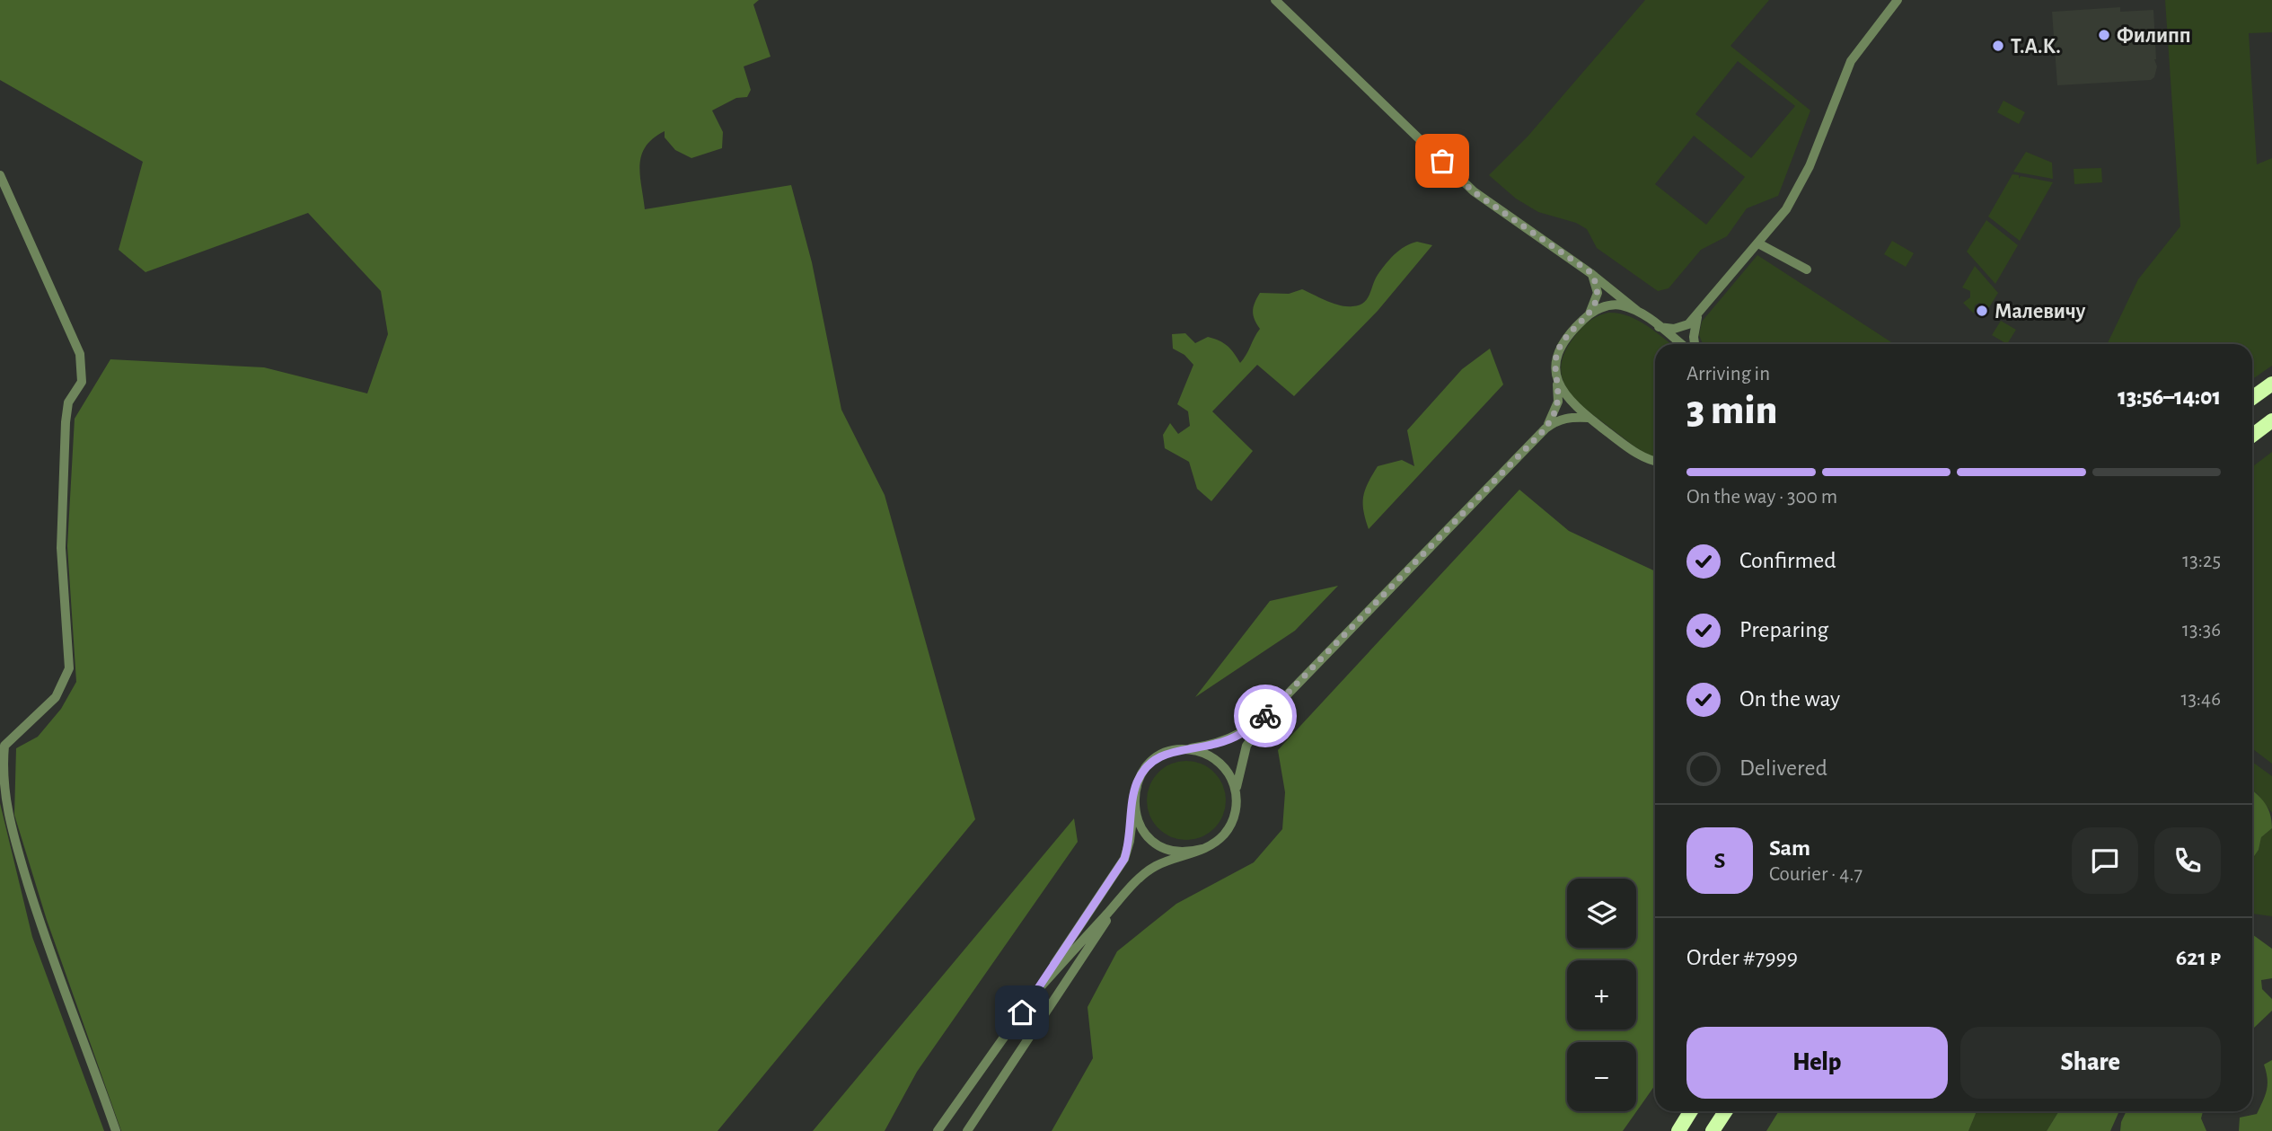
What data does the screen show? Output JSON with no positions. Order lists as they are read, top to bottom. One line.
{"places":["Филипп","Т.А.К.","Малевичу"],"page":{"heading":["3 min","Arriving in","13:56–14:01"],"panel":["Sam","Courier · 4.7","Order #7999","621 ₽"],"bar":"On the way · 300 m","list":[["Confirmed","13:25"],["Preparing","13:36"],["On the way","13:46"],"Delivered"],"round":"S","map_buttons":["+","−"],"buttons":["Help","Share"]}}
